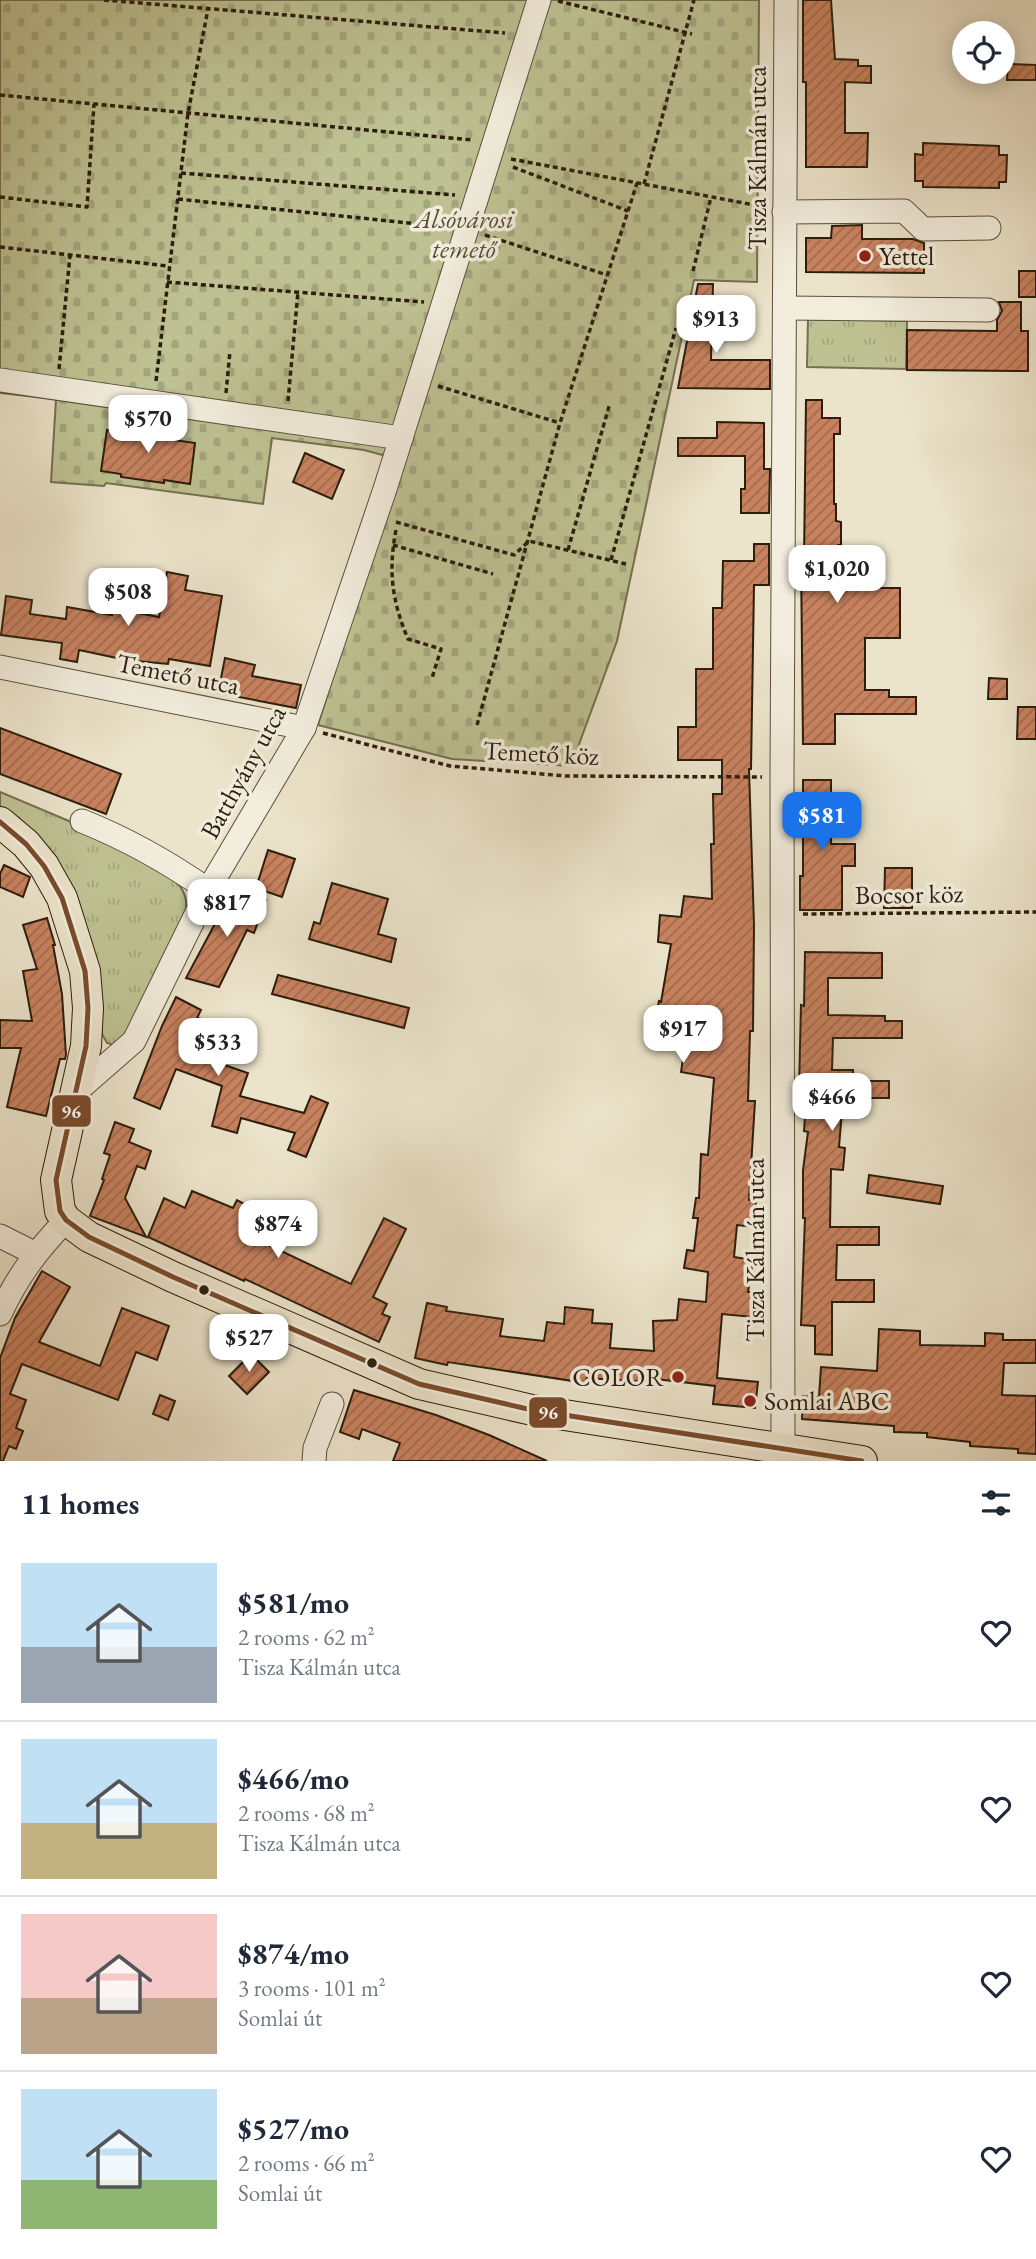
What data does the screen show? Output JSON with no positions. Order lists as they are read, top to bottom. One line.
{"streets":{"street":["Tisza Kálmán utca","Temető utca","Batthyány utca"],"path":["Temető köz","Bocsor köz"]},"crossings":[["Tisza Kálmán utca","Temető köz"],["Tisza Kálmán utca","Bocsor köz"],["Temető utca","Temető köz"],["Temető utca","Batthyány utca"],["Temető köz","Batthyány utca"]],"parks":["Alsóvárosi temető"],"places":["Yettel","COLOR","Somlai ABC"],"lines":["transit line 96"],"page":{"price":["$913","$570","$1,020","$508","$581","$817","$917","$533","$466","$874","$527"],"heading":"11 homes","list":[{"name":"$581/mo","note":"2 rooms · 62 m² · Tisza Kálmán utca"},{"name":"$466/mo","note":"2 rooms · 68 m² · Tisza Kálmán utca"},{"name":"$874/mo","note":"3 rooms · 101 m² · Somlai út"},{"name":"$527/mo","note":"2 rooms · 66 m² · Somlai út"}]}}
